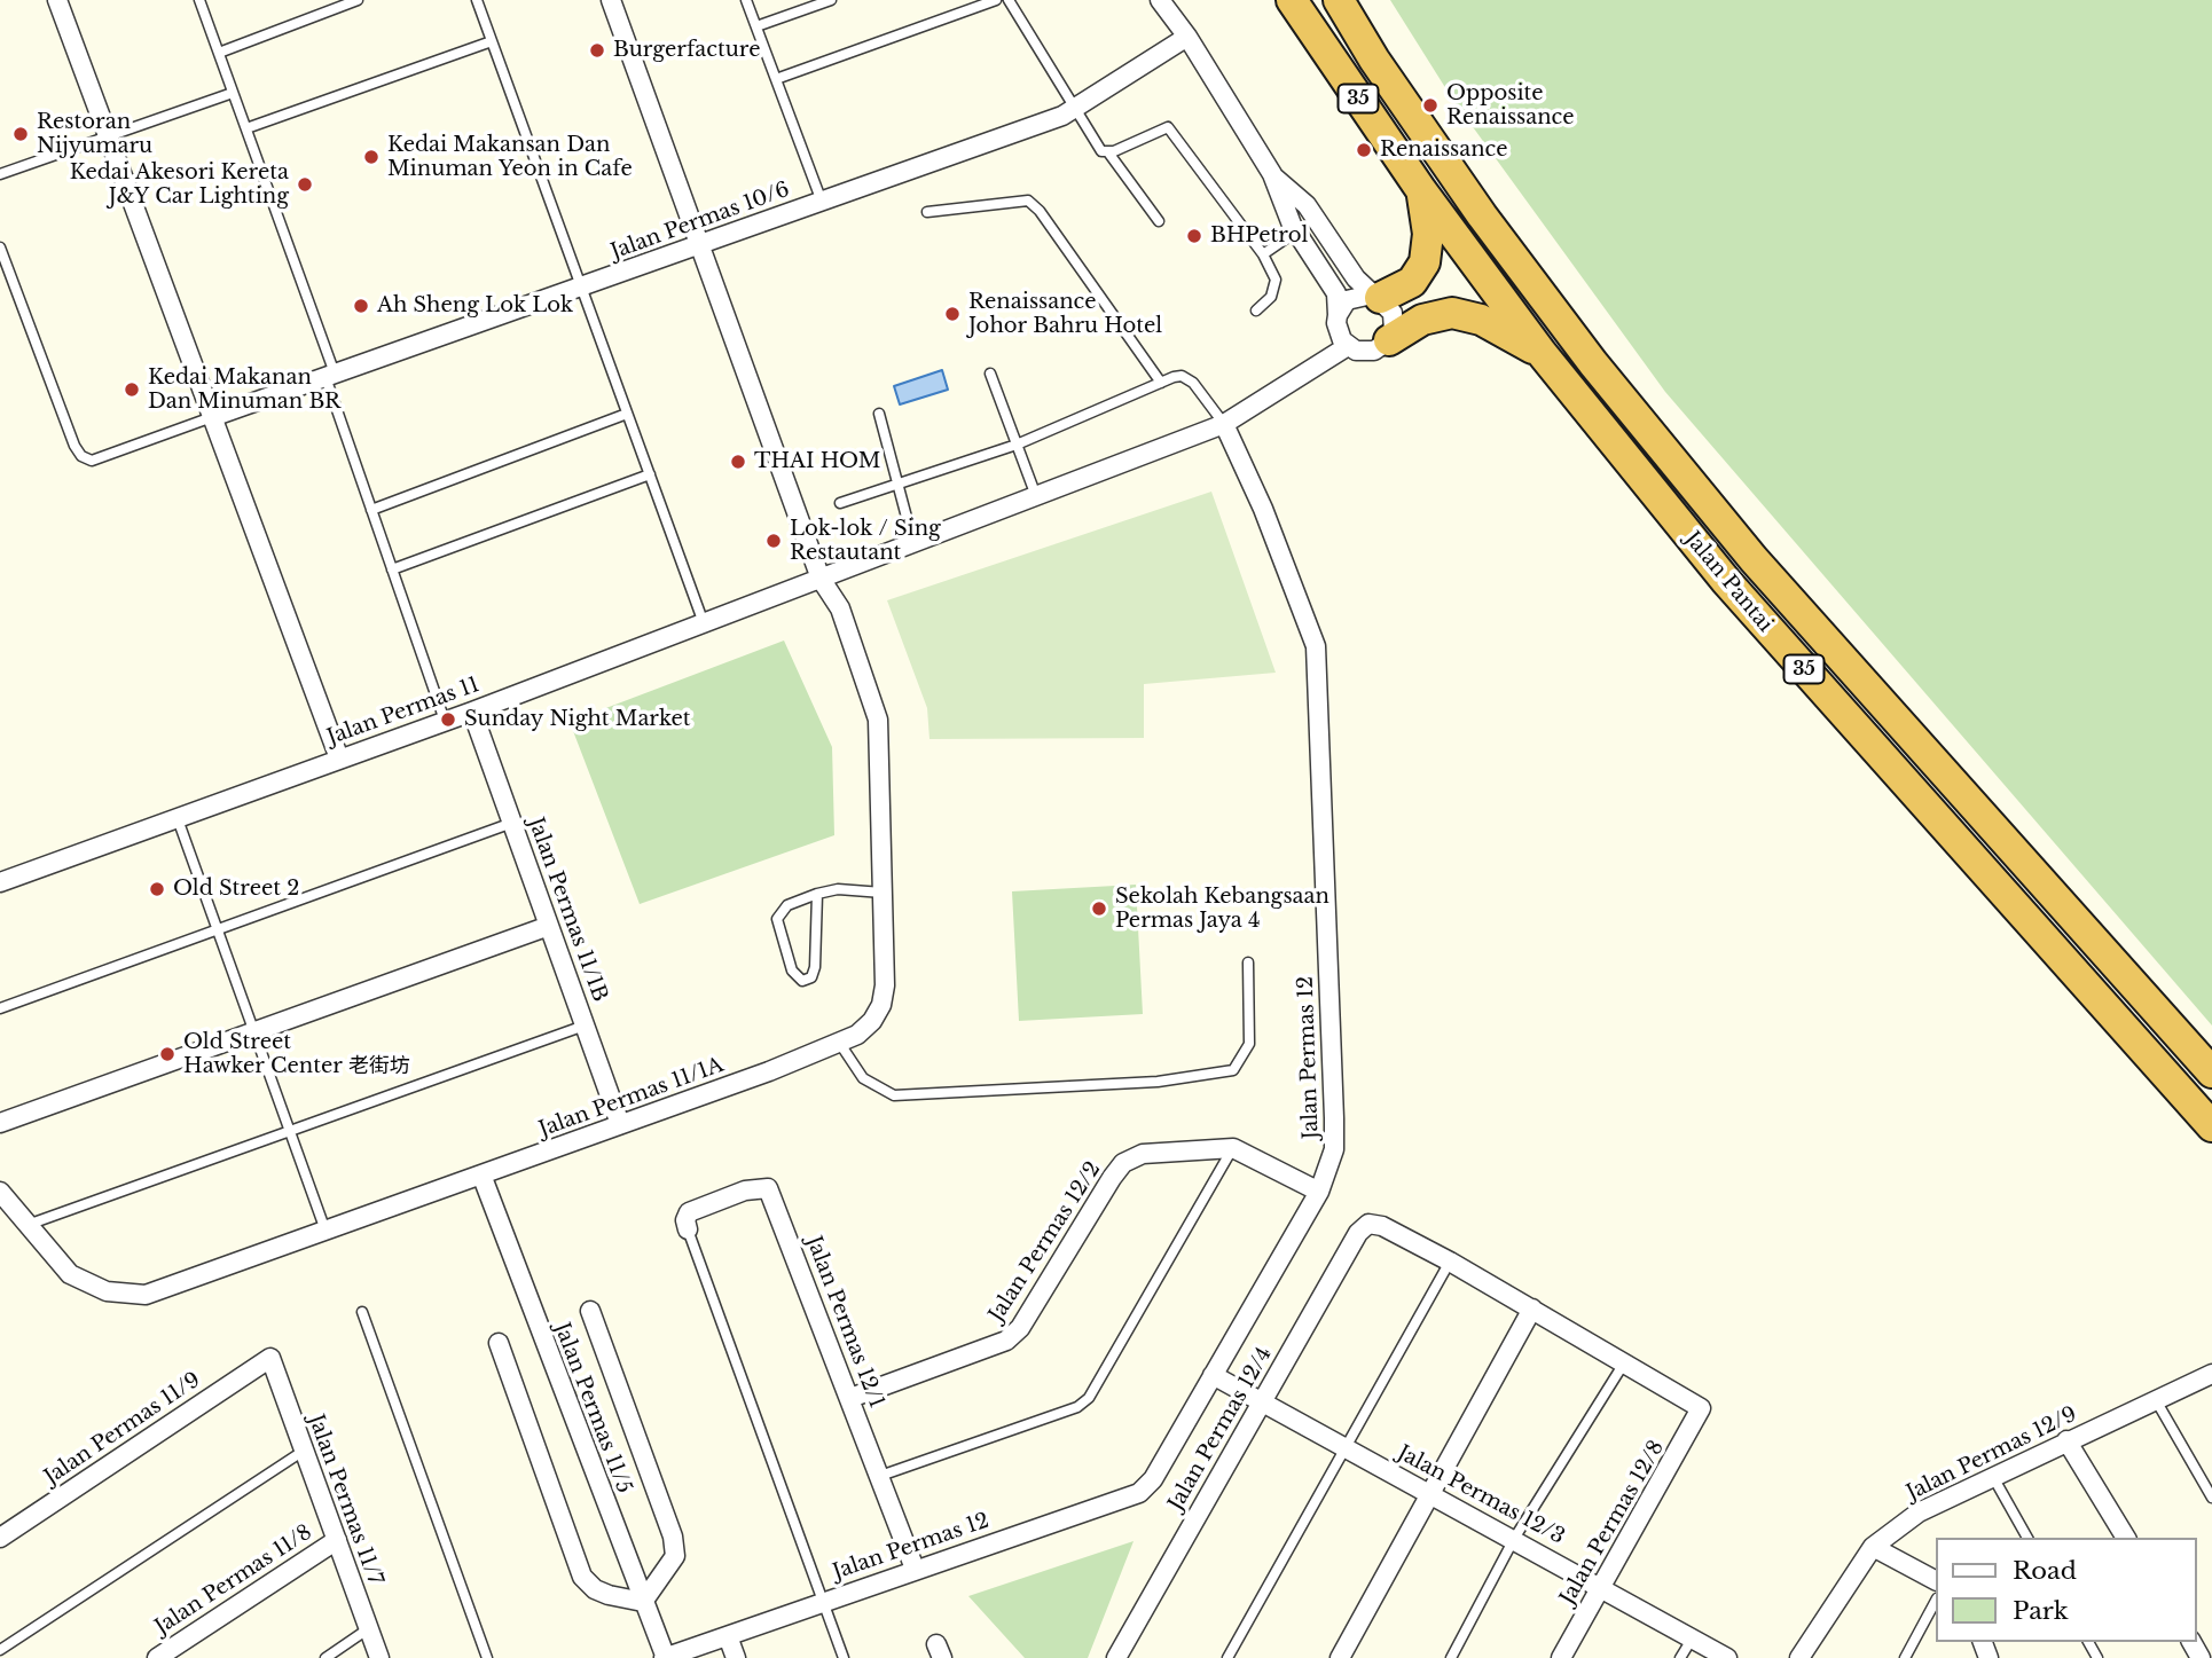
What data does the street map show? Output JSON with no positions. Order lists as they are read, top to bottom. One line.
{"streets":{"highway":["35","Jalan Pantai"],"street":["Jalan Permas 10/6","Jalan Permas 11","Jalan Permas 11/1B","Jalan Permas 12","Jalan Permas 11/1A","Jalan Permas 12/2","Jalan Permas 12/1","Jalan Permas 11/5","Jalan Permas 11/9","Jalan Permas 12/4","Jalan Permas 12/9","Jalan Permas 12/3","Jalan Permas 11/7","Jalan Permas 12/8","Jalan Permas 11/8"]},"crossings":[["Jalan Permas 10/6","Jalan Permas 11/1A"],["Jalan Permas 11","Jalan Permas 11/1B"],["Jalan Permas 11","Jalan Permas 12"],["Jalan Permas 11","Jalan Permas 11/1A"],["Jalan Permas 11/1B","Jalan Permas 11/1A"],["Jalan Permas 12","Jalan Permas 12/1"],["Jalan Permas 12","Jalan Permas 11/5"],["Jalan Permas 12","Jalan Permas 12/3"],["Jalan Permas 11/1A","Jalan Permas 11/5"],["Jalan Permas 12/2","Jalan Permas 12/1"],["Jalan Permas 11/9","Jalan Permas 11/7"],["Jalan Permas 12/4","Jalan Permas 12/3"],["Jalan Permas 12/3","Jalan Permas 12/8"],["Jalan Permas 11/7","Jalan Permas 11/8"]],"places":["Burgerfacture","Opposite Renaissance","Restoran Nijyumaru","Renaissance","Kedai Makansan Dan Minuman Yeon in Cafe","Kedai Akesori Kereta J&Y Car Lighting","BHPetrol","Ah Sheng Lok Lok","Renaissance Johor Bahru Hotel","Kedai Makanan Dan Minuman BR","THAI HOM","Lok-lok / Sing Restautant","Sunday Night Market","Old Street 2","Sekolah Kebangsaan Permas Jaya 4","Old Street Hawker Center 老街坊"],"legend":["Road","Park"]}
